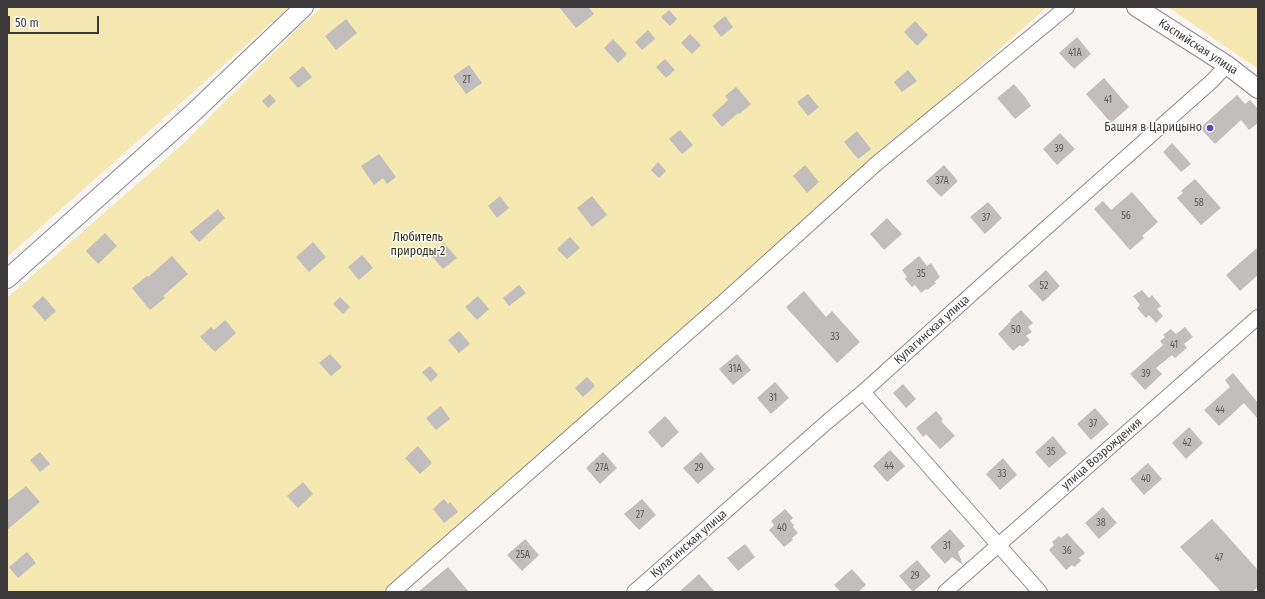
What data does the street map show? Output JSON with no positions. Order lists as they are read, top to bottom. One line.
{"streets":{"street":["Каспийская улица","Кулагинская улица","улица Возрождения"]},"crossings":[["Каспийская улица","Кулагинская улица"]],"parks":["Любитель природы-2"],"places":["Башня в Царицыно"],"house_numbers":["41А","2Т","41","39","37А","58","56","37","35","52","50","33","41","31А","39","31","44","37","42","35","44","27А","29","33","40","27","38","40","31","36","25А","47","29"],"scale_bar":"50 m"}
